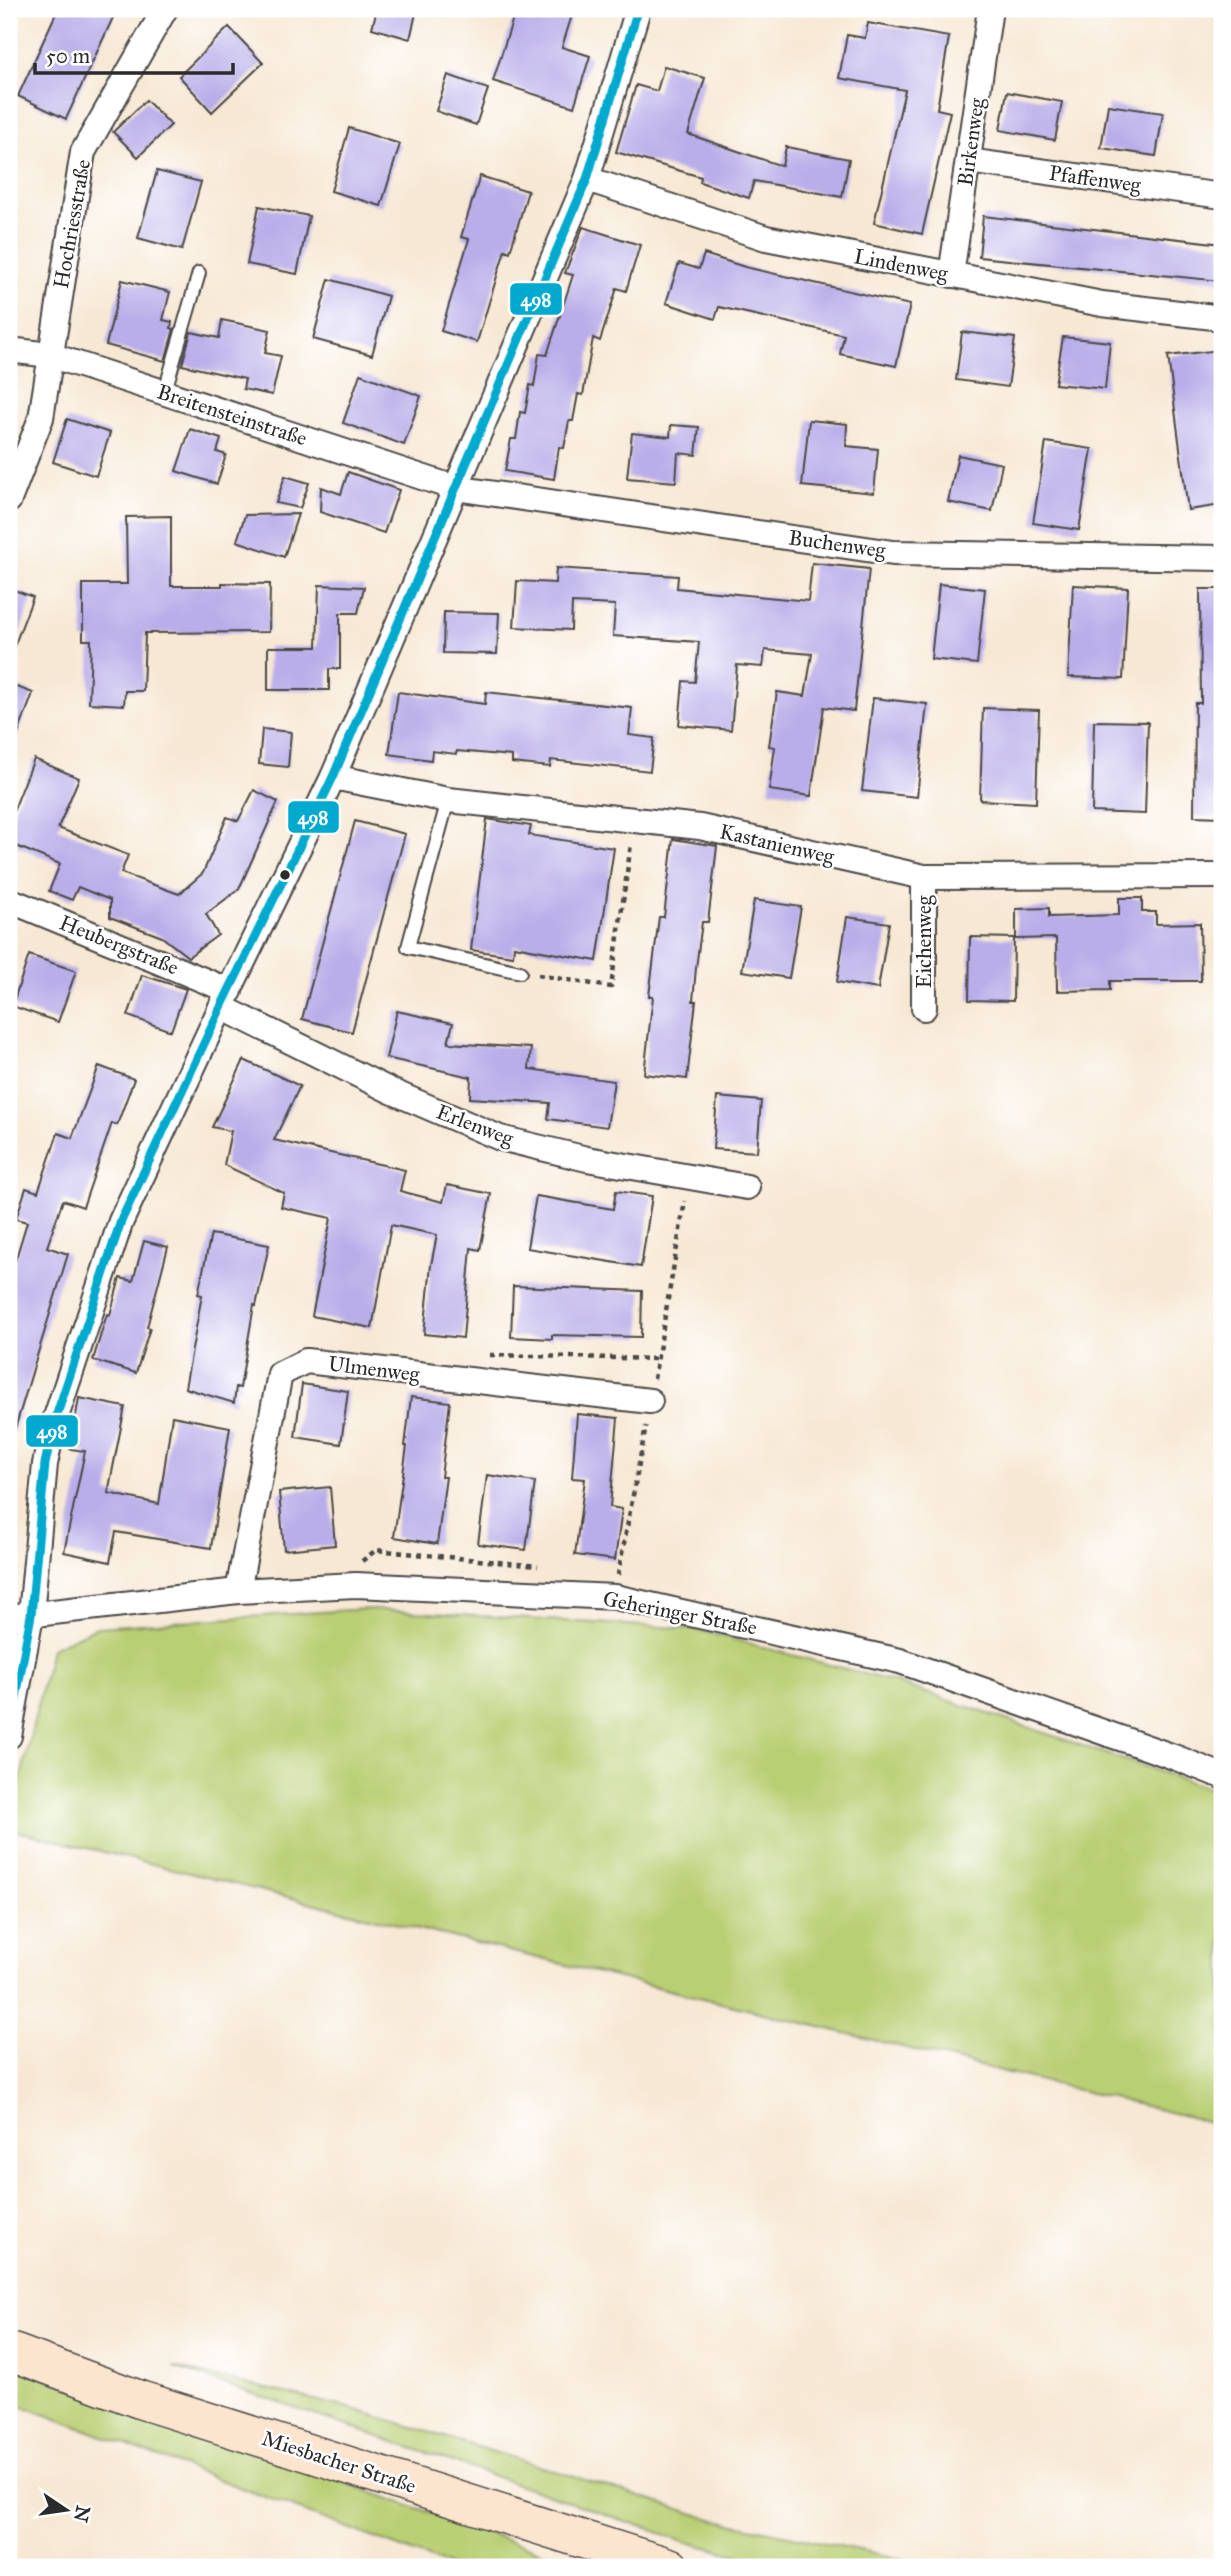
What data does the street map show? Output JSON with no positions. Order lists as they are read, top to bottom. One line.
{"streets":{"main road":["Miesbacher Straße"],"street":["Birkenweg","Pfaffenweg","Hochriesstraße","Lindenweg","Breitensteinstraße","Buchenweg","Kastanienweg","Eichenweg","Heubergstraße","Erlenweg","Ulmenweg","Geheringer Straße"]},"crossings":[["Birkenweg","Pfaffenweg"],["Birkenweg","Lindenweg"],["Hochriesstraße","Breitensteinstraße"],["Breitensteinstraße","Buchenweg"],["Kastanienweg","Eichenweg"],["Heubergstraße","Erlenweg"],["Ulmenweg","Geheringer Straße"]],"lines":["transit line 498"],"scale_bar":"50 m","north":"right"}
